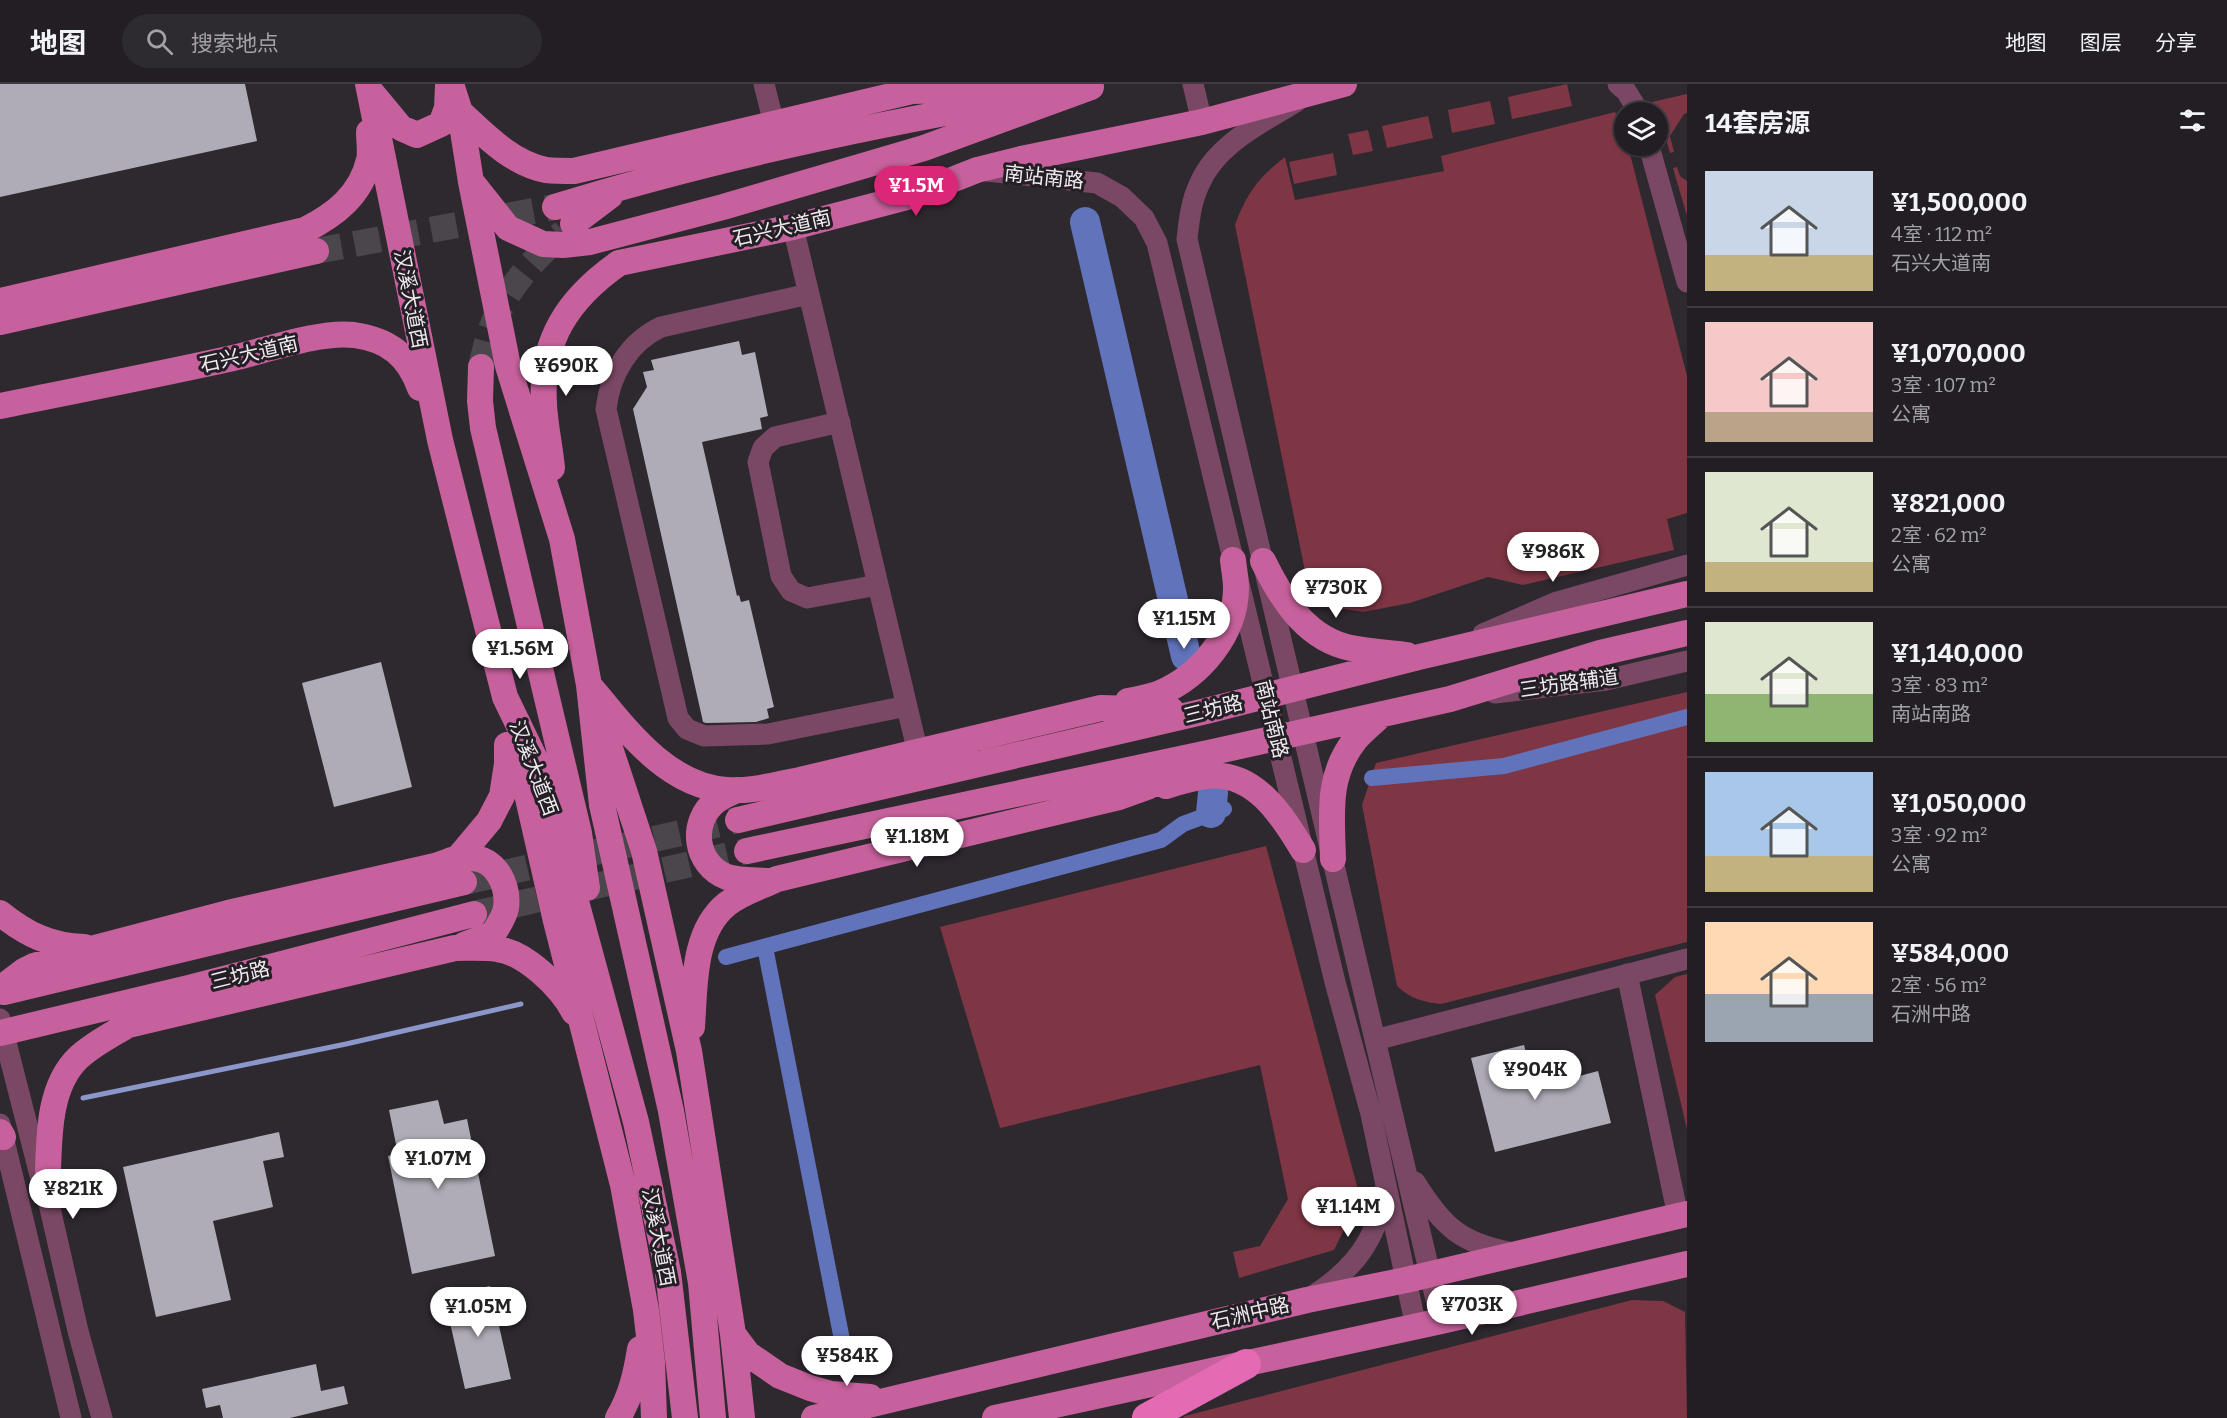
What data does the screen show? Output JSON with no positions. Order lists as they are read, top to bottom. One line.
{"streets":{"main road":["石兴大道南","汉溪大道西","三坊路","石洲中路"],"street":["南站南路","三坊路辅道"]},"crossings":[["南站南路","石兴大道南"],["南站南路","三坊路"],["南站南路","石洲中路"],["石兴大道南","汉溪大道西"],["三坊路辅道","三坊路"]],"page":{"header":"地图","search":"搜索地点","nav":["地图","图层","分享"],"heading":"14套房源","list":[{"name":"¥1,500,000","note":"4室 · 112 m² · 石兴大道南"},{"name":"¥1,070,000","note":"3室 · 107 m² · 公寓"},{"name":"¥821,000","note":"2室 · 62 m² · 公寓"},{"name":"¥1,140,000","note":"3室 · 83 m² · 南站南路"},{"name":"¥1,050,000","note":"3室 · 92 m² · 公寓"},{"name":"¥584,000","note":"2室 · 56 m² · 石洲中路"}],"price":["¥1.5M","¥690K","¥986K","¥730K","¥1.15M","¥1.56M","¥1.18M","¥904K","¥1.07M","¥821K","¥1.14M","¥703K","¥1.05M","¥584K"]}}
